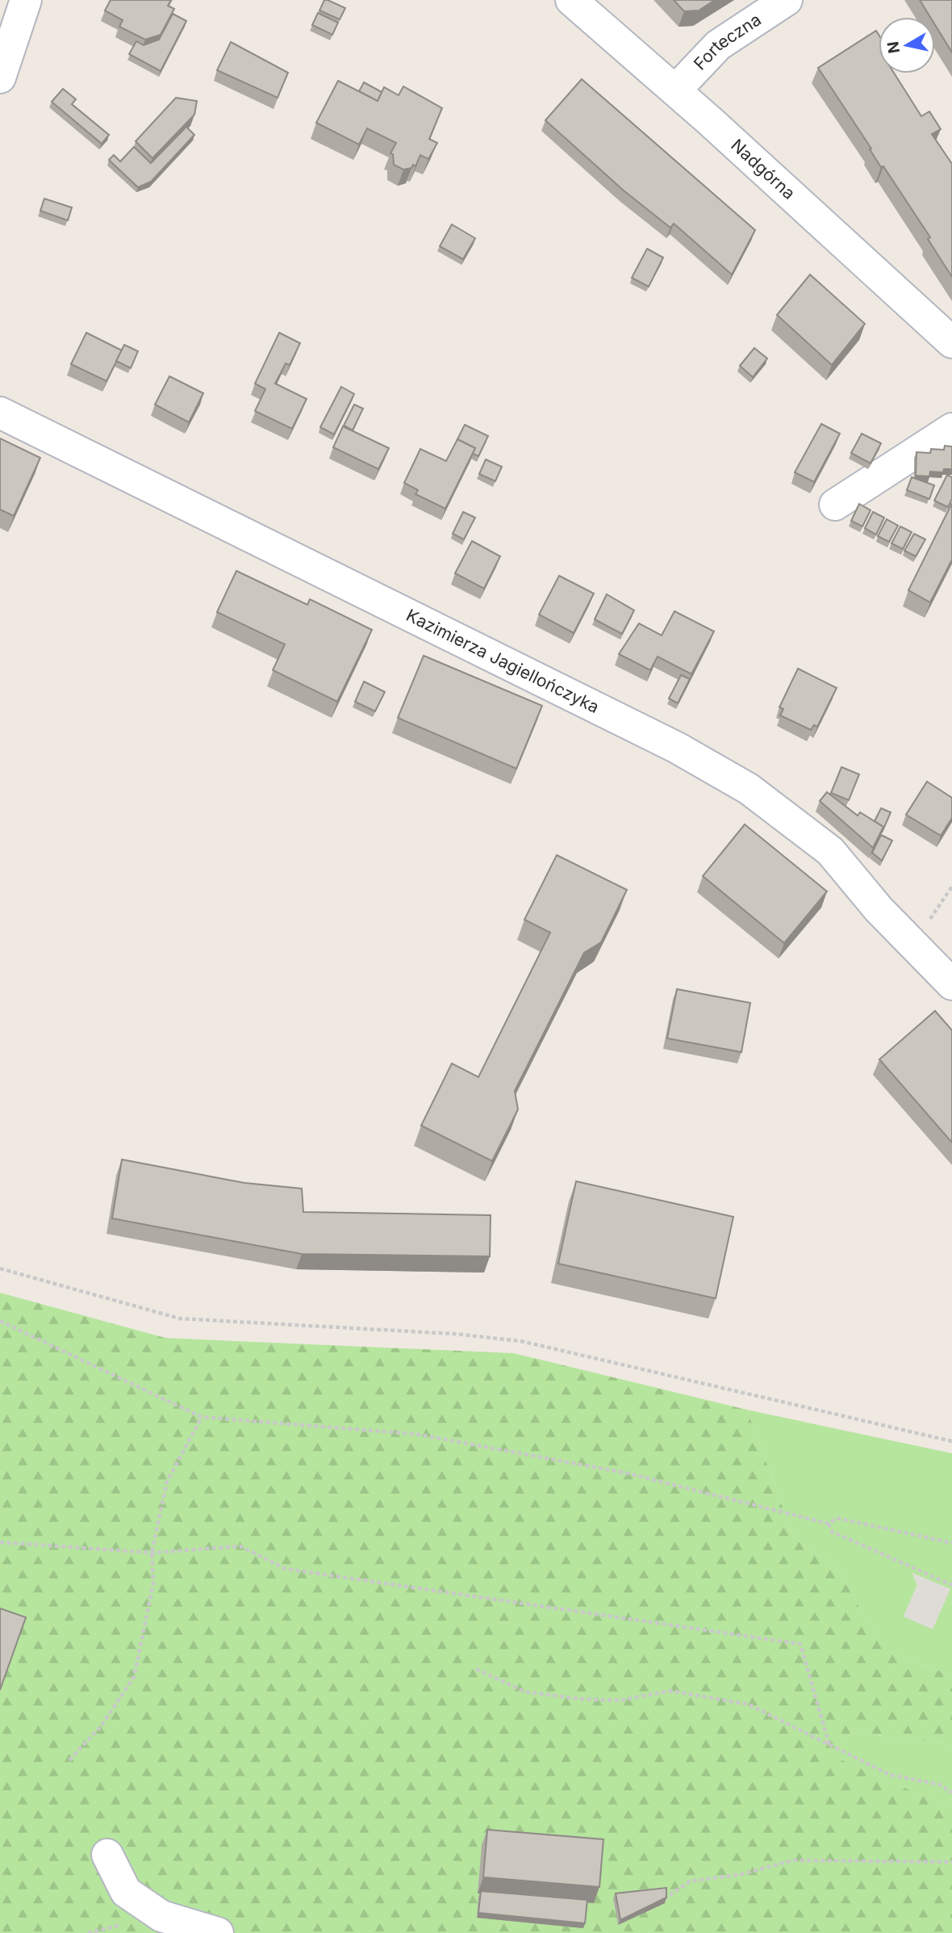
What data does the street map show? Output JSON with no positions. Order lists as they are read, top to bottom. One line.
{"streets":{"street":["Forteczna","Nadgórna","Kazimierza Jagiellończyka"]},"crossings":[["Forteczna","Nadgórna"]],"north":"left"}
